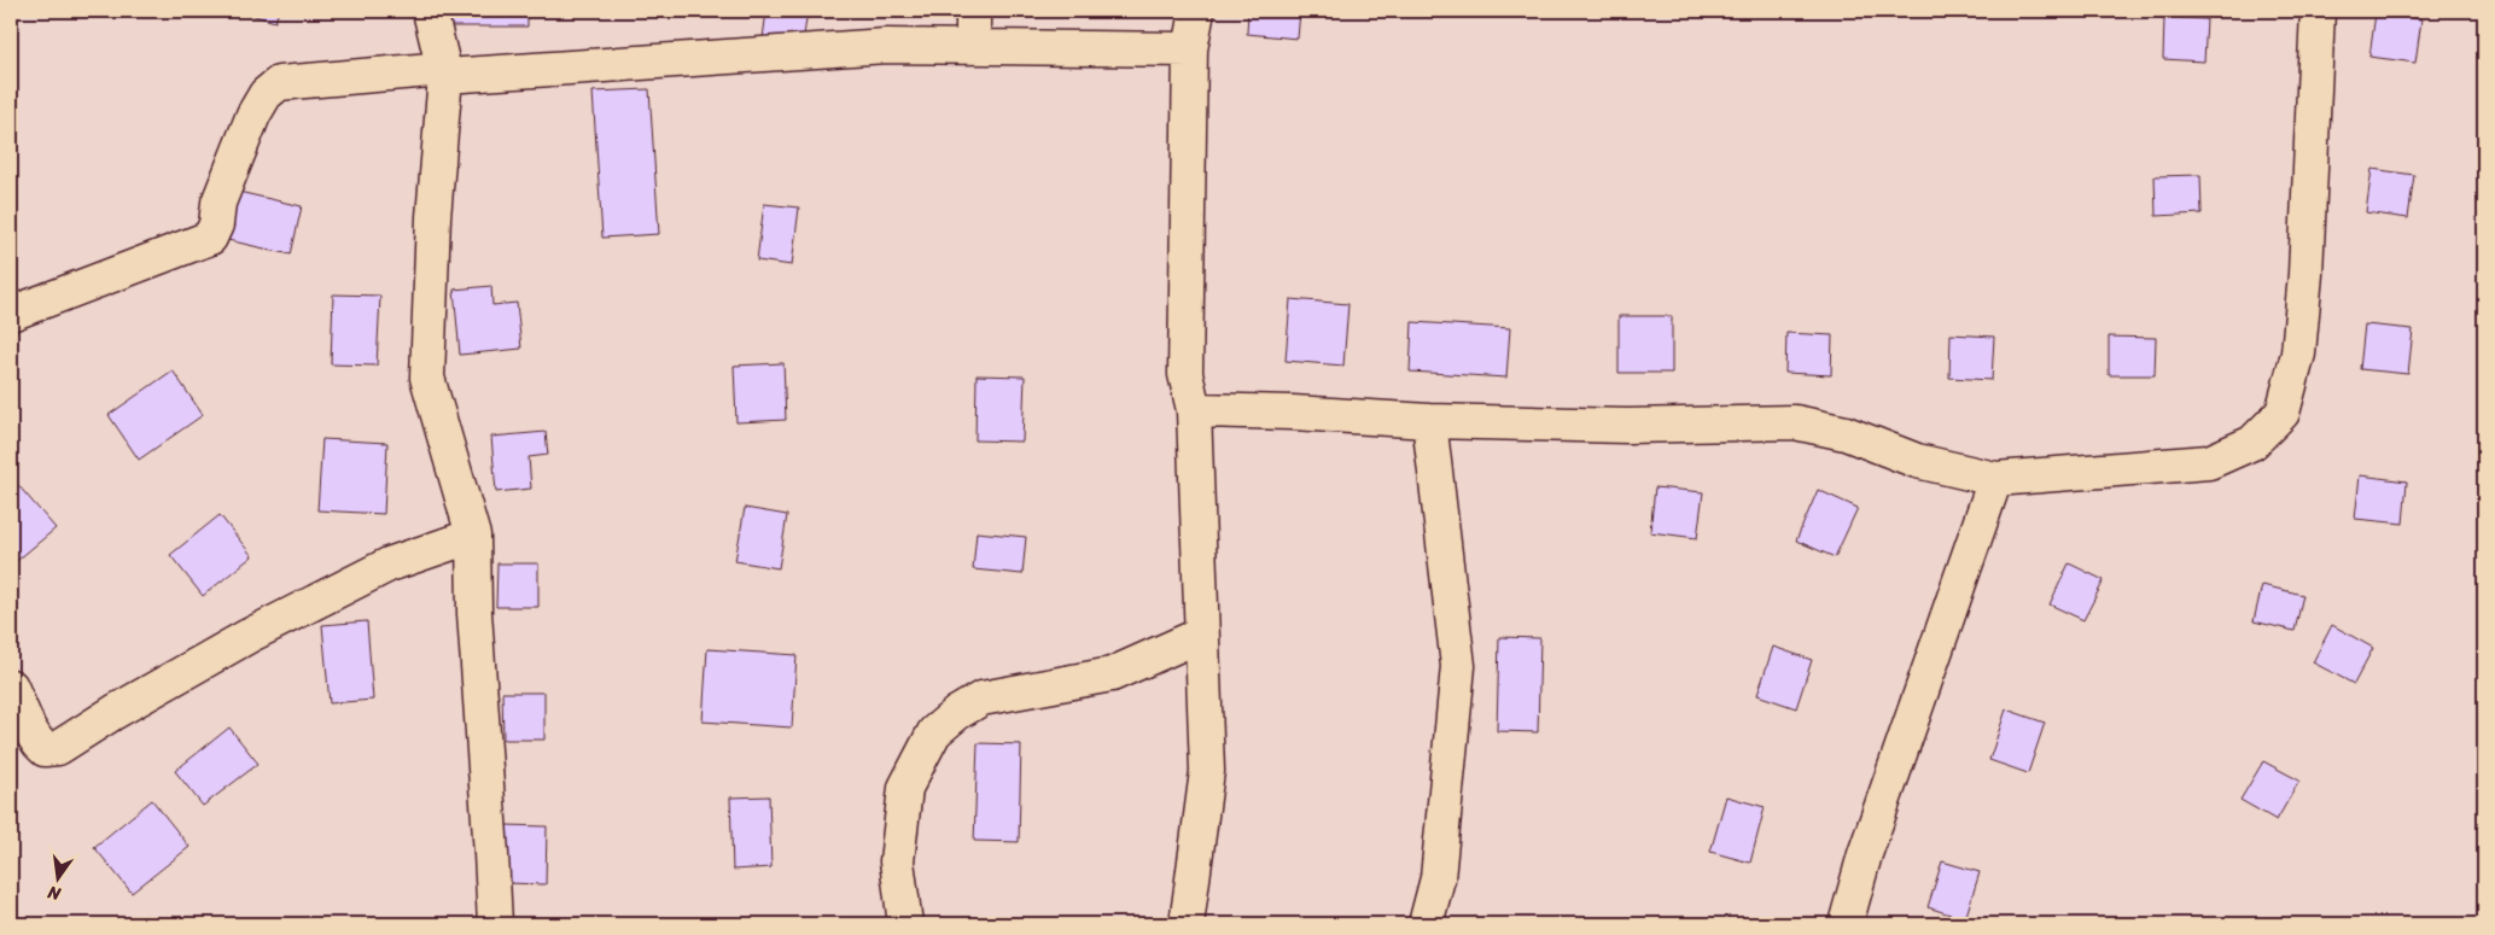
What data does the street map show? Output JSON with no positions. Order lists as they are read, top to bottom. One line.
{"north":"bottom"}
